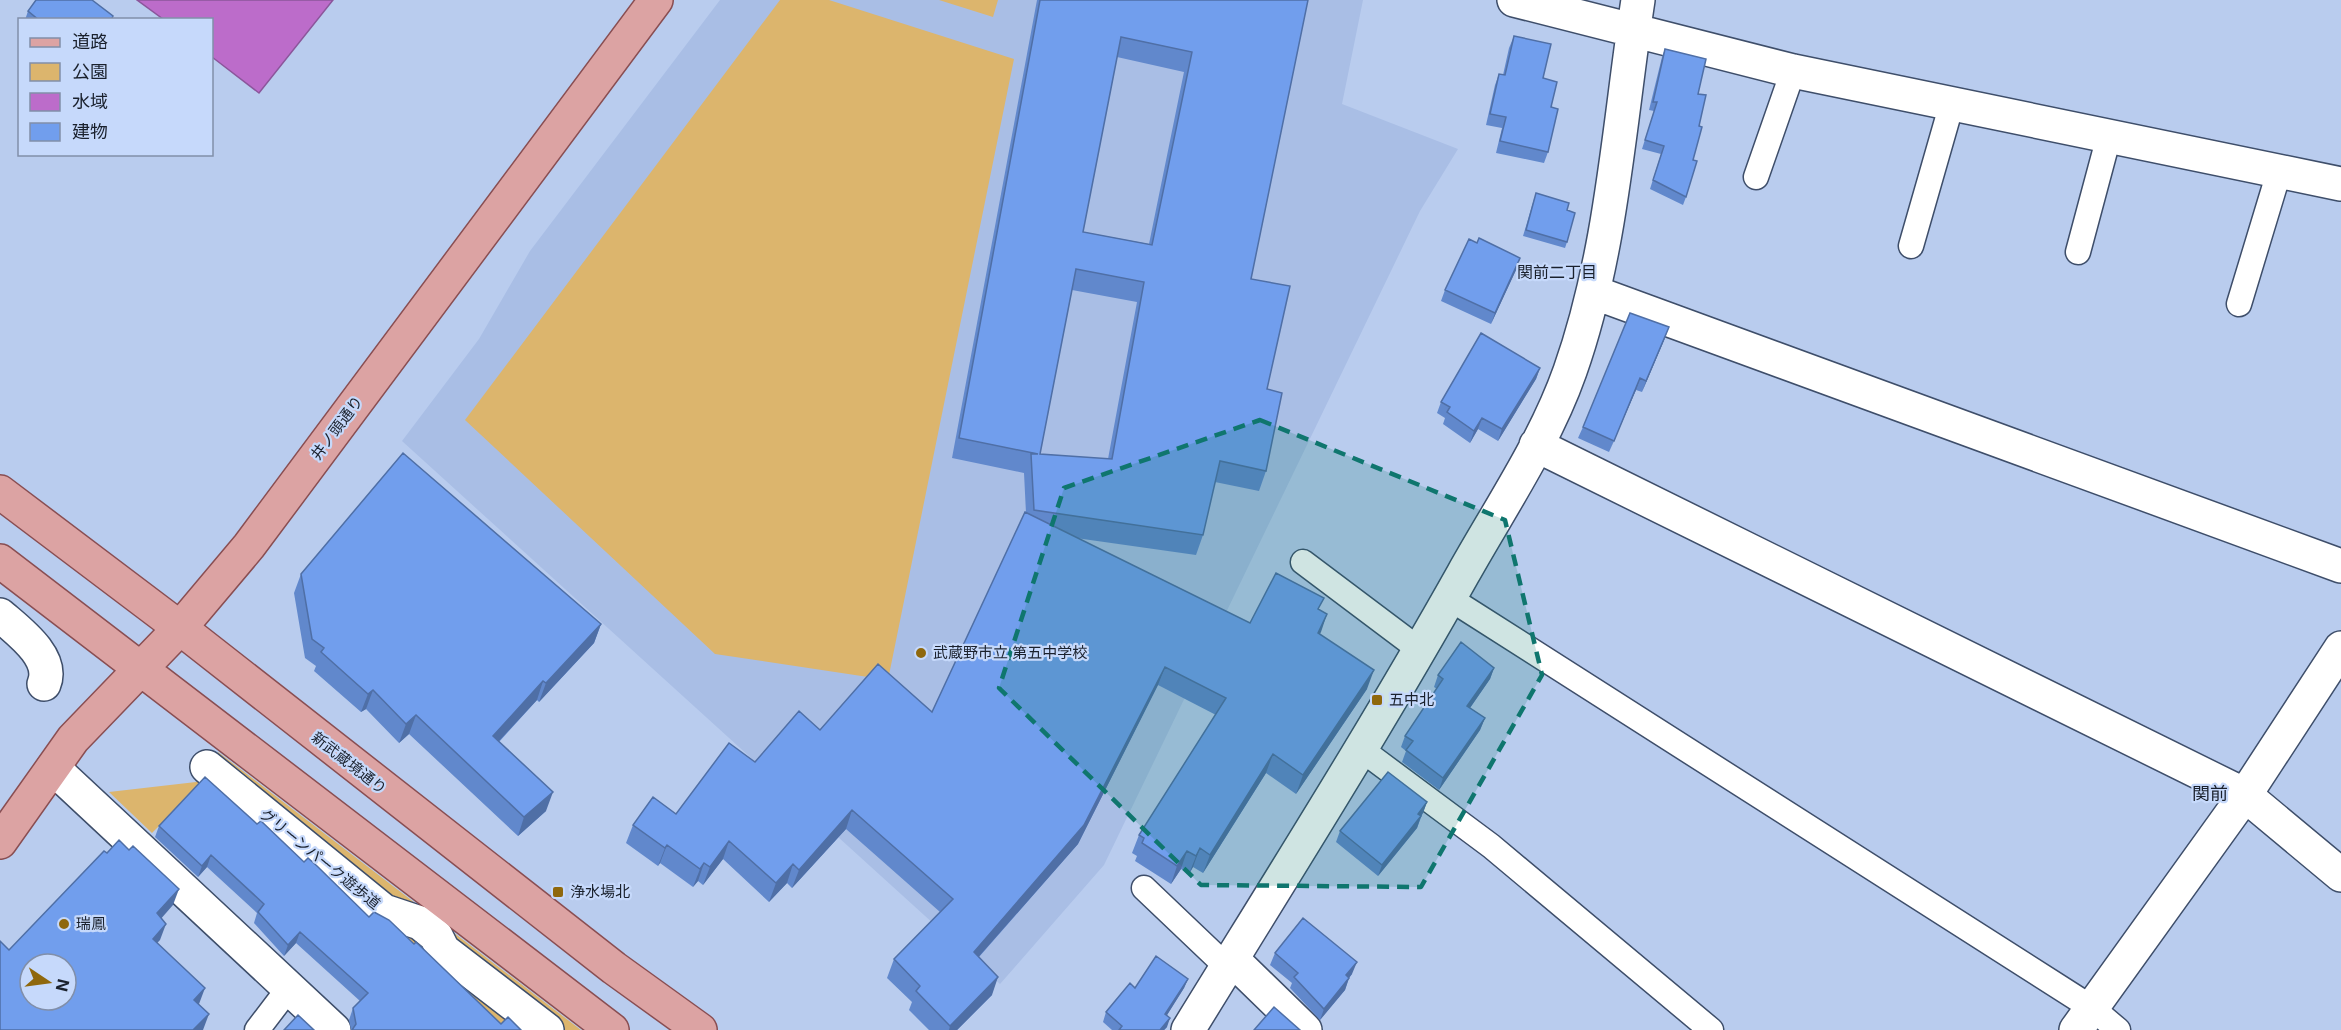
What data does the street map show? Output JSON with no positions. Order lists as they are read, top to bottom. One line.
{"streets":{"main road":["井ノ頭通り","新武蔵境通り"],"street":["グリーンパーク遊歩道"]},"crossings":[["井ノ頭通り","新武蔵境通り"]],"districts":["関前二丁目","関前"],"places":{"other":["武蔵野市立 第五中学校","瑞鳳"],"transit":["五中北","浄水場北"]},"legend":["道路","公園","水域","建物"],"north":"right"}
